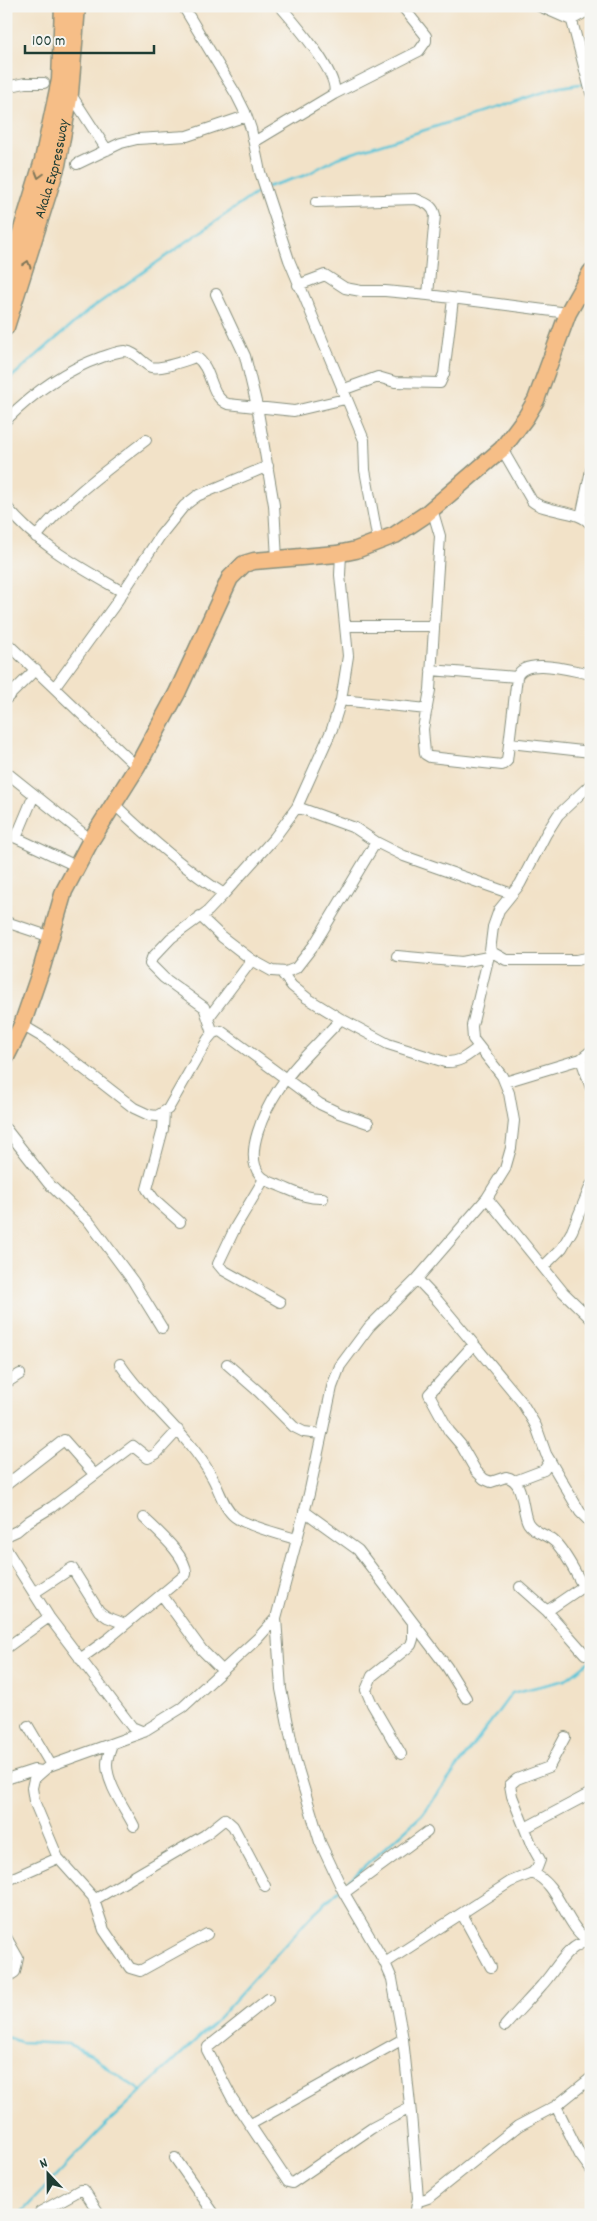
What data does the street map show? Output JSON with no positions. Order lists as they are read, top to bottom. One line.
{"streets":{"main road":["Akala Expressway"]},"scale_bar":"100 m","north":"top"}
